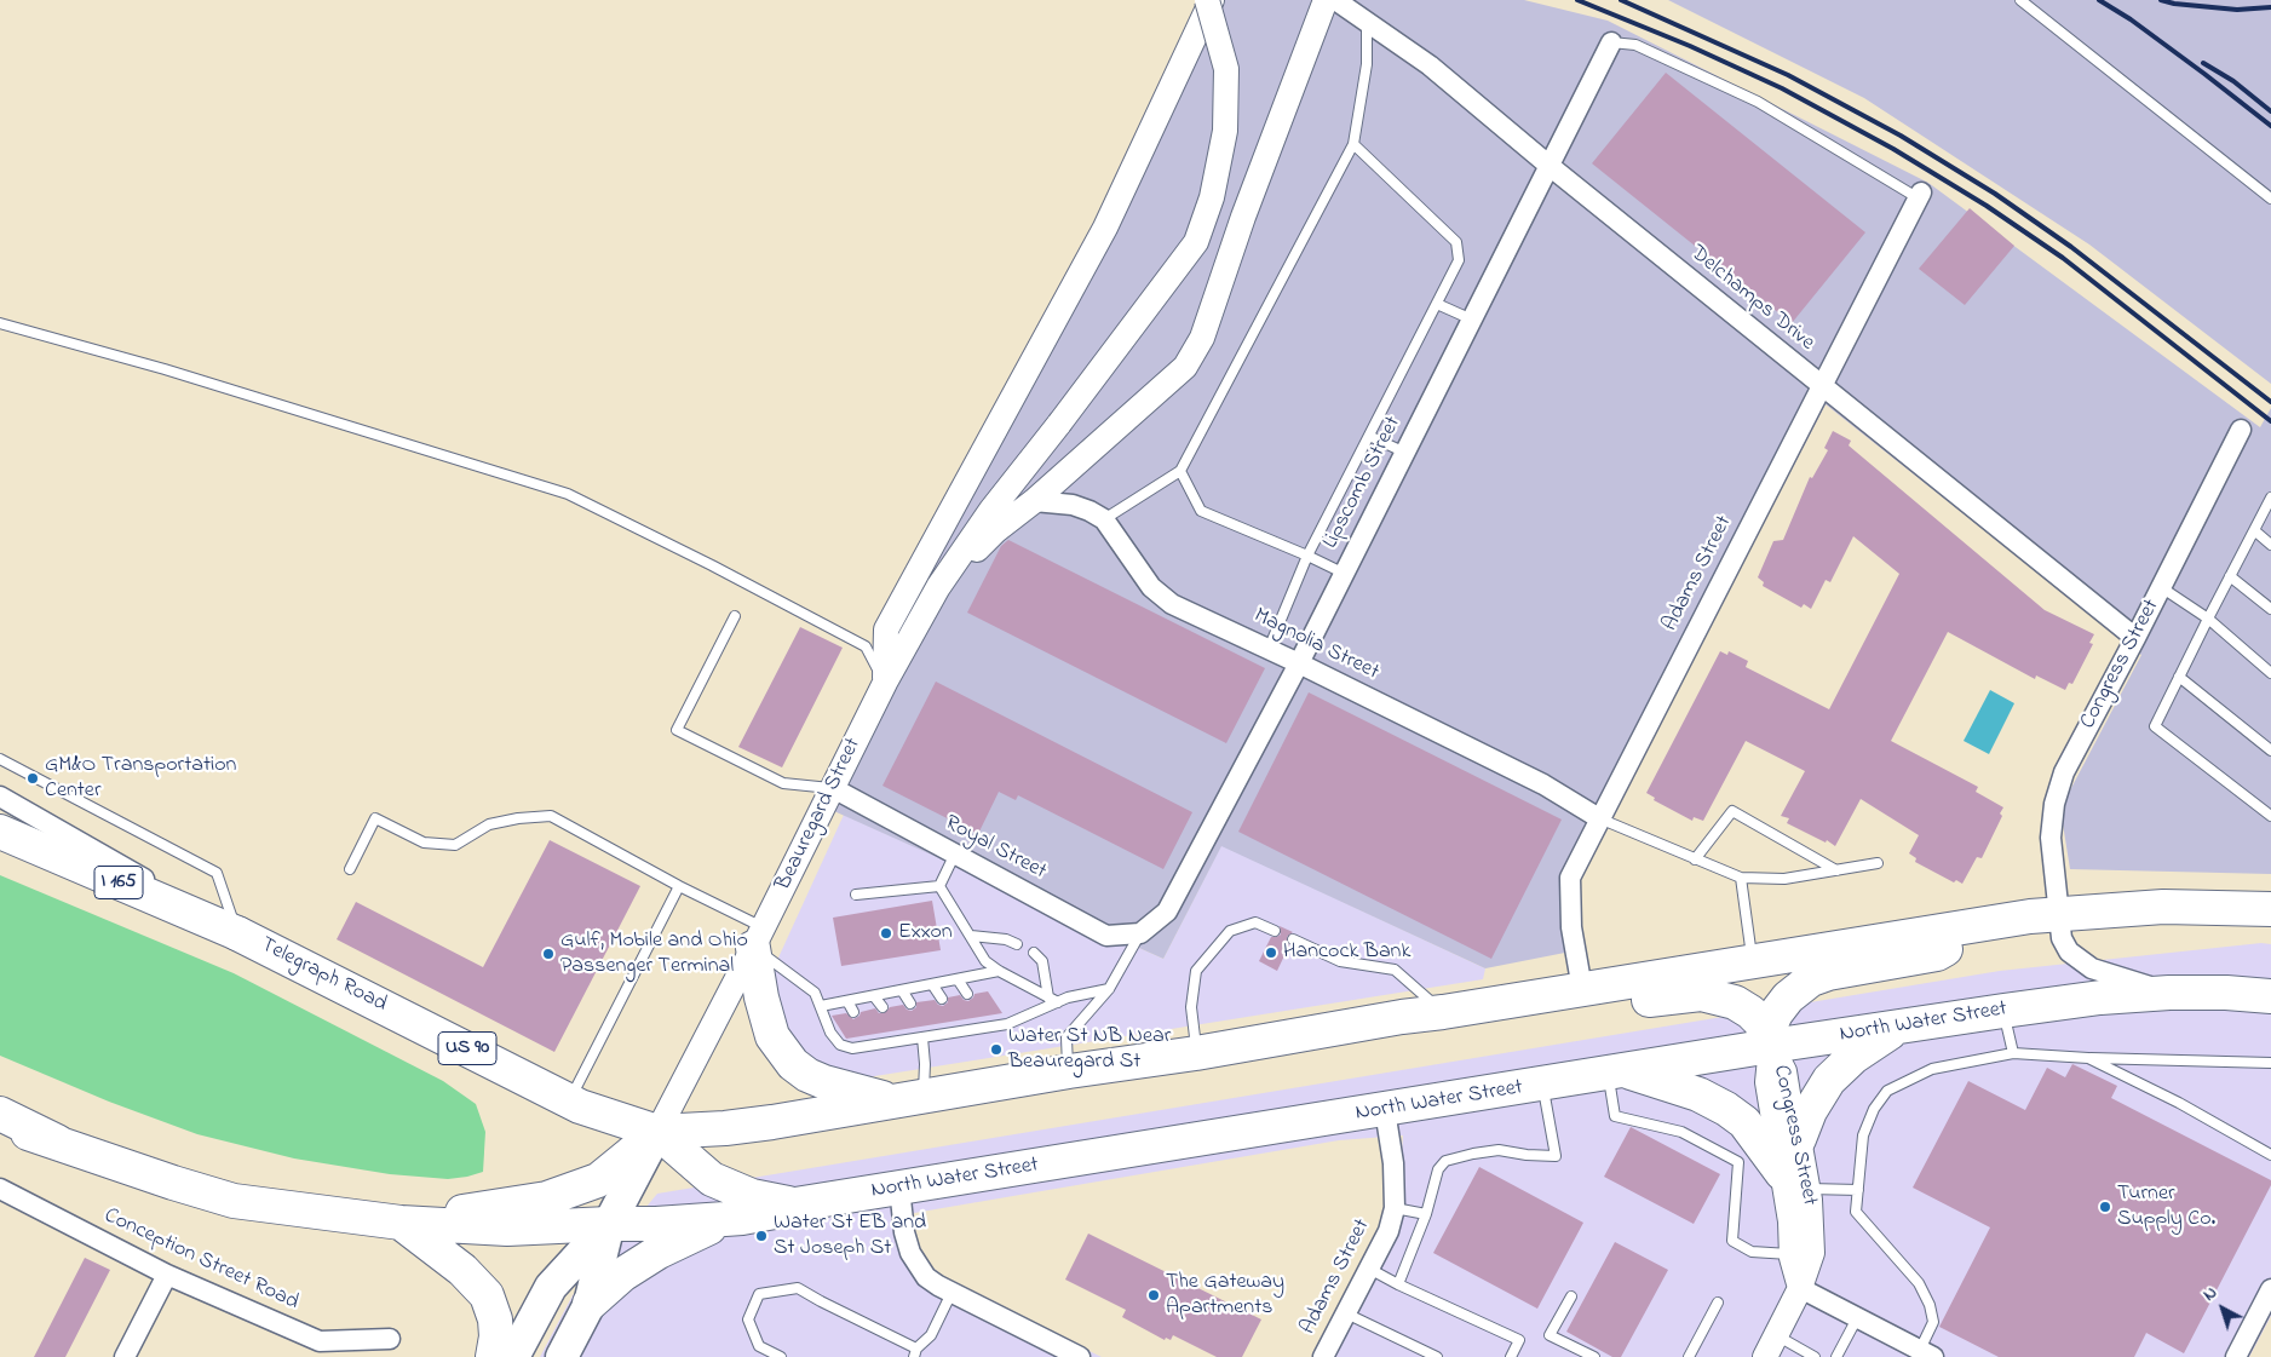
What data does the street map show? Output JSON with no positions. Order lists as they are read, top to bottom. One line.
{"streets":{"highway":["I 165","Telegraph Road","North Water Street","US 90"],"main road":["Beauregard Street"],"street":["Delchamps Drive","Lipscomb Street","Adams Street","Magnolia Street","Congress Street","Royal Street","Conception Street Road"]},"crossings":[["Delchamps Drive","Lipscomb Street"],["Delchamps Drive","Adams Street"],["Delchamps Drive","Congress Street"],["Lipscomb Street","Magnolia Street"],["Lipscomb Street","Royal Street"],["Adams Street","Magnolia Street"],["Adams Street","North Water Street"],["Congress Street","North Water Street"],["Beauregard Street","Royal Street"],["Beauregard Street","Telegraph Road"],["Beauregard Street","North Water Street"],["I 165","Telegraph Road"]],"places":["GM&O Transportation Center","Exxon","Hancock Bank","Gulf, Mobile and Ohio Passenger Terminal","Water St NB Near Beauregard St","Turner Supply Co.","Water St EB and St Joseph St","The Gateway Apartments"],"north":"top left"}
